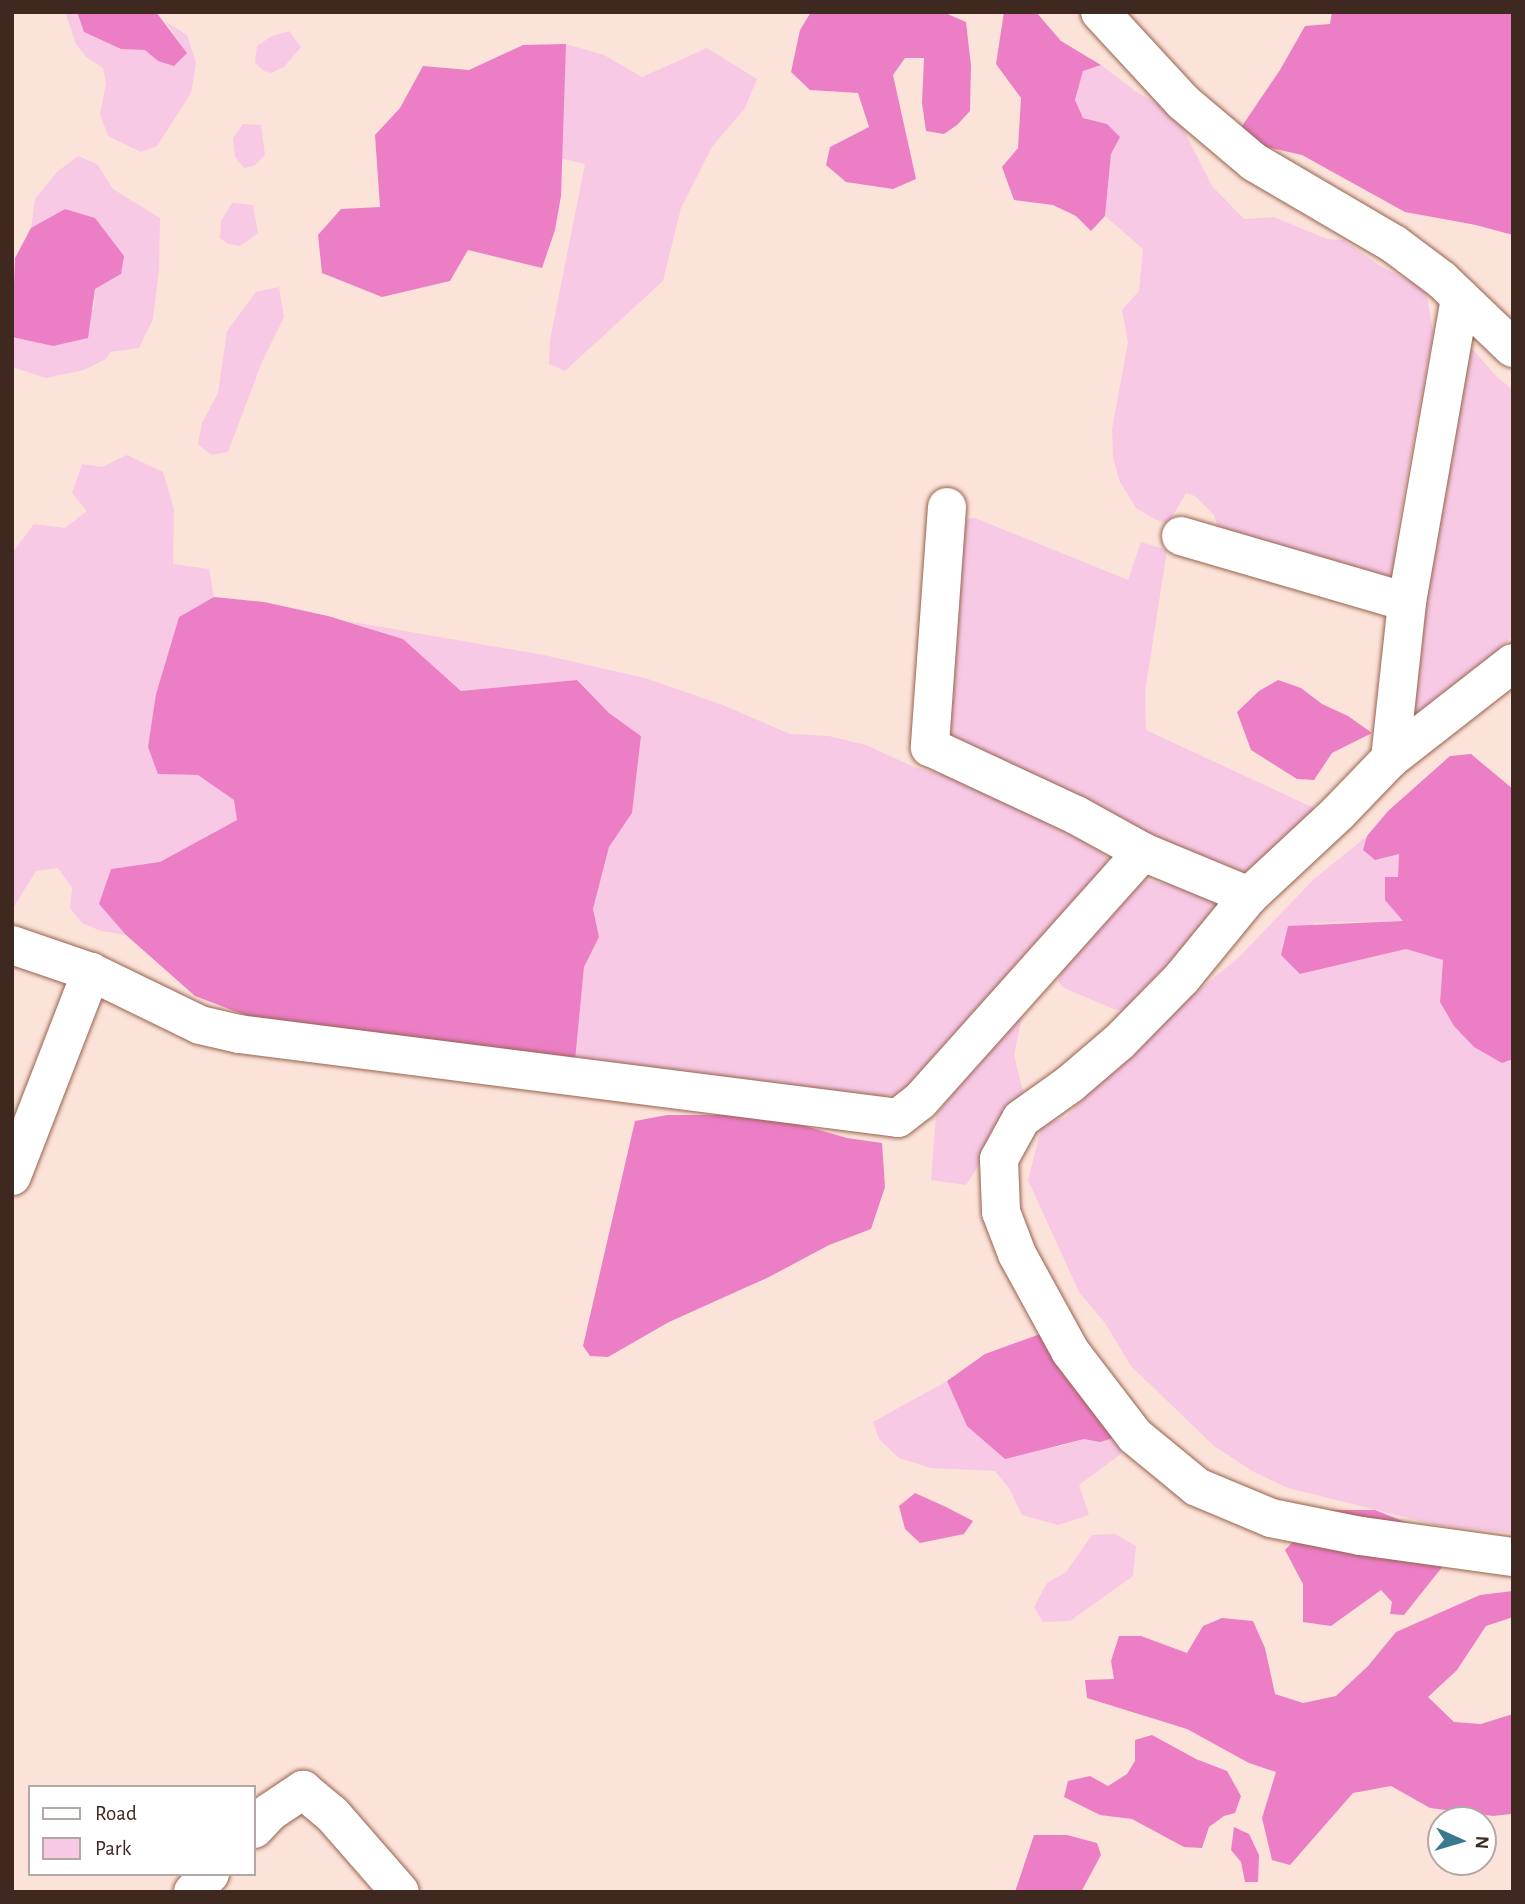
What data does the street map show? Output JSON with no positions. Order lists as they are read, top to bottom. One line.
{"legend":["Road","Park"],"north":"right"}
